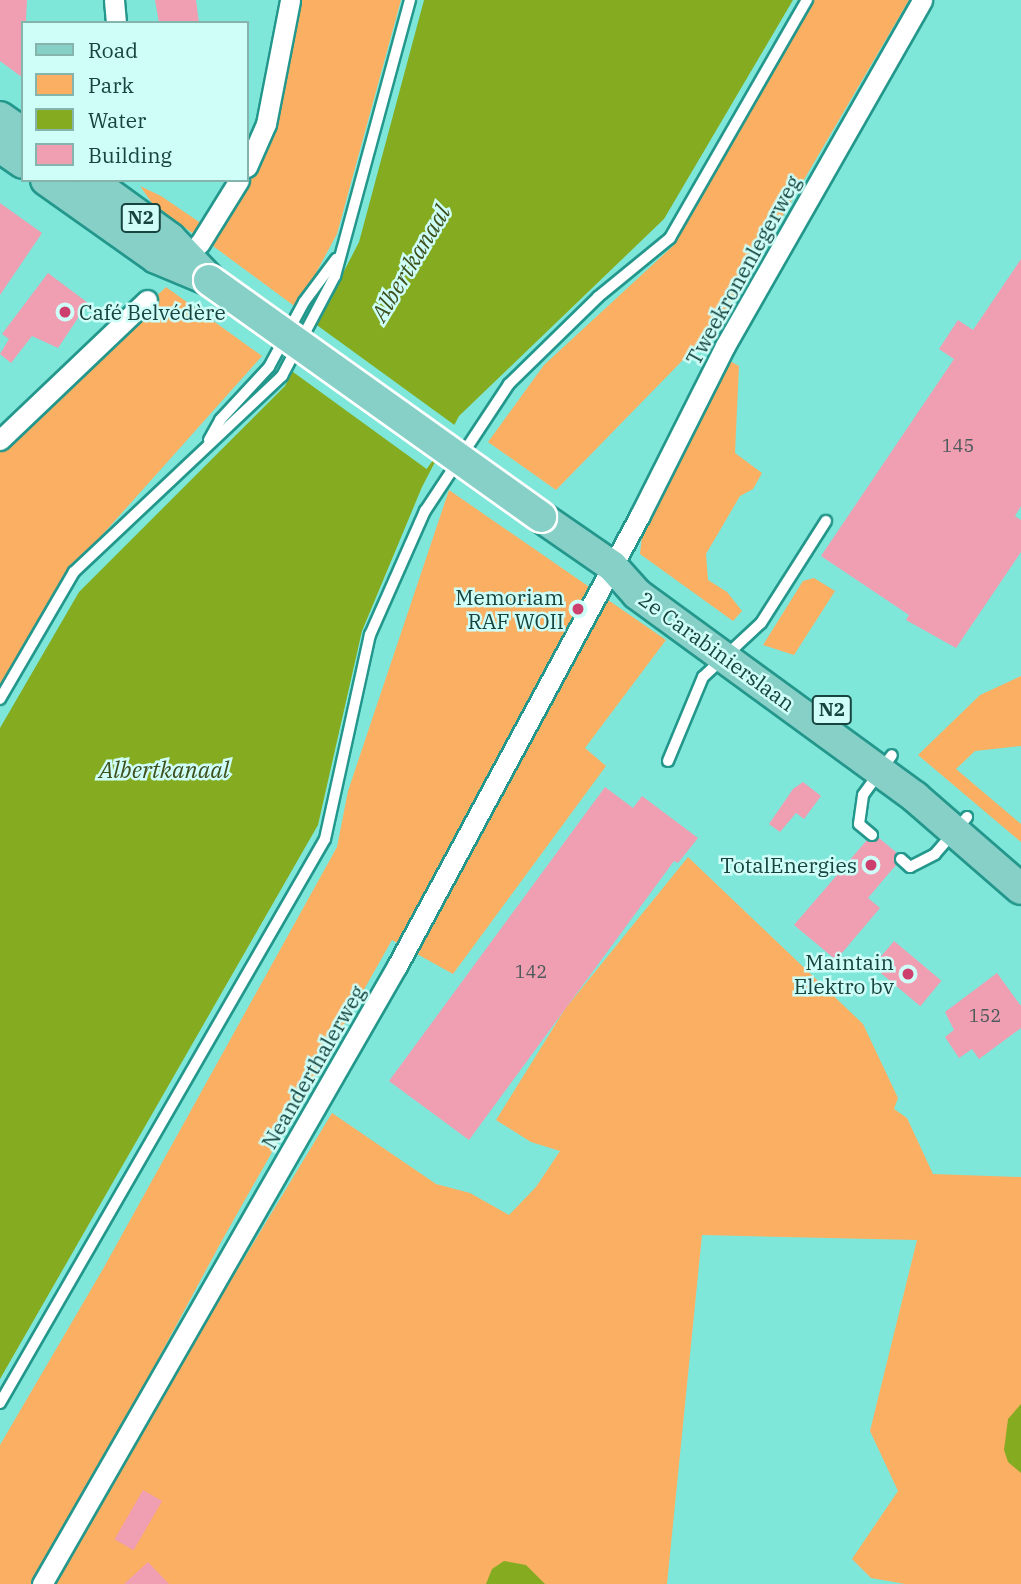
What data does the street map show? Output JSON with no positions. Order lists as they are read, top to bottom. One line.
{"streets":{"main road":["N2","2e Carabinierslaan"],"street":["Tweekronenlegerweg","Neanderthalerweg"]},"crossings":[["Tweekronenlegerweg","2e Carabinierslaan"],["Tweekronenlegerweg","Neanderthalerweg"],["2e Carabinierslaan","Neanderthalerweg"]],"water":["Albertkanaal"],"places":["Café Belvédère","Memoriam RAF WOII","TotalEnergies","Maintain Elektro bv"],"house_numbers":["145","142","152"],"legend":["Road","Park","Water","Building"]}
